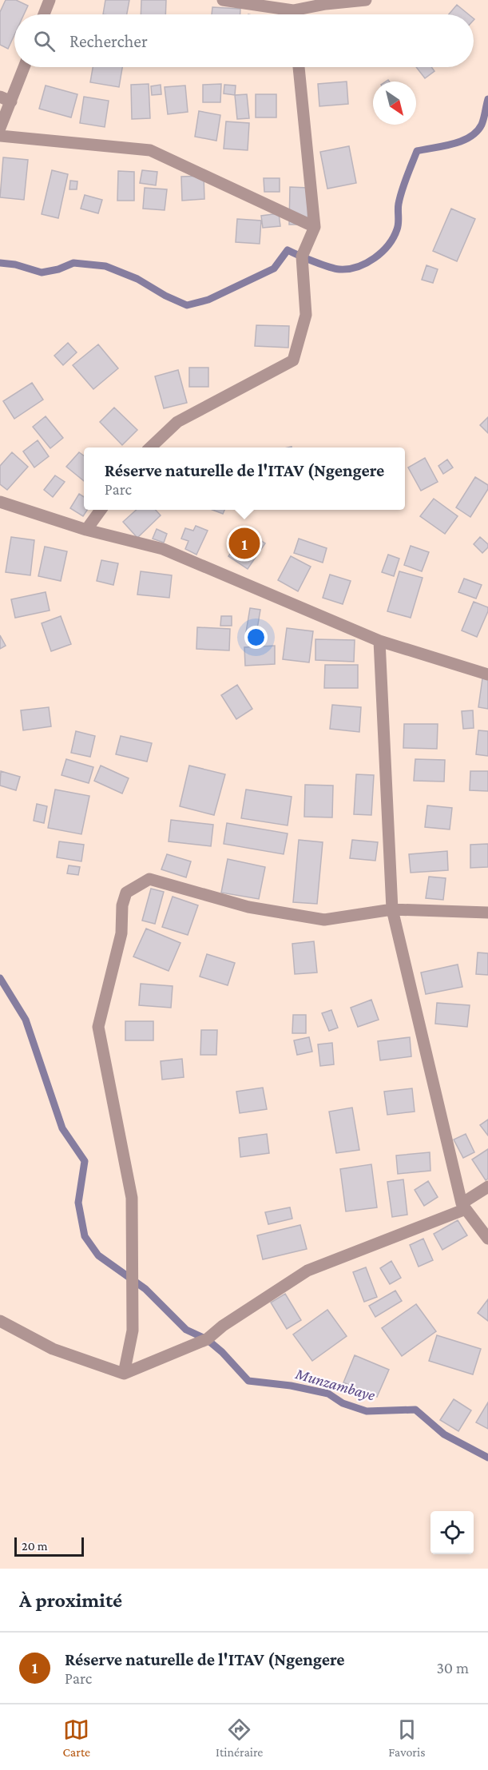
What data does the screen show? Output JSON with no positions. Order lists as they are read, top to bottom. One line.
{"water":["Munzambaye"],"scale_bar":"20 m","north":"bottom right","page":{"search":"Rechercher","popup":["Réserve naturelle de l'ITAV (Ngengere","Parc"],"pins":"1","scale":"20 m","heading":"À proximité","list":[{"mark":"1","name":"Réserve naturelle de l'ITAV (Ngengere","note":"Parc","value":"30 m"}],"nav":["Carte","Itinéraire","Favoris"]}}
